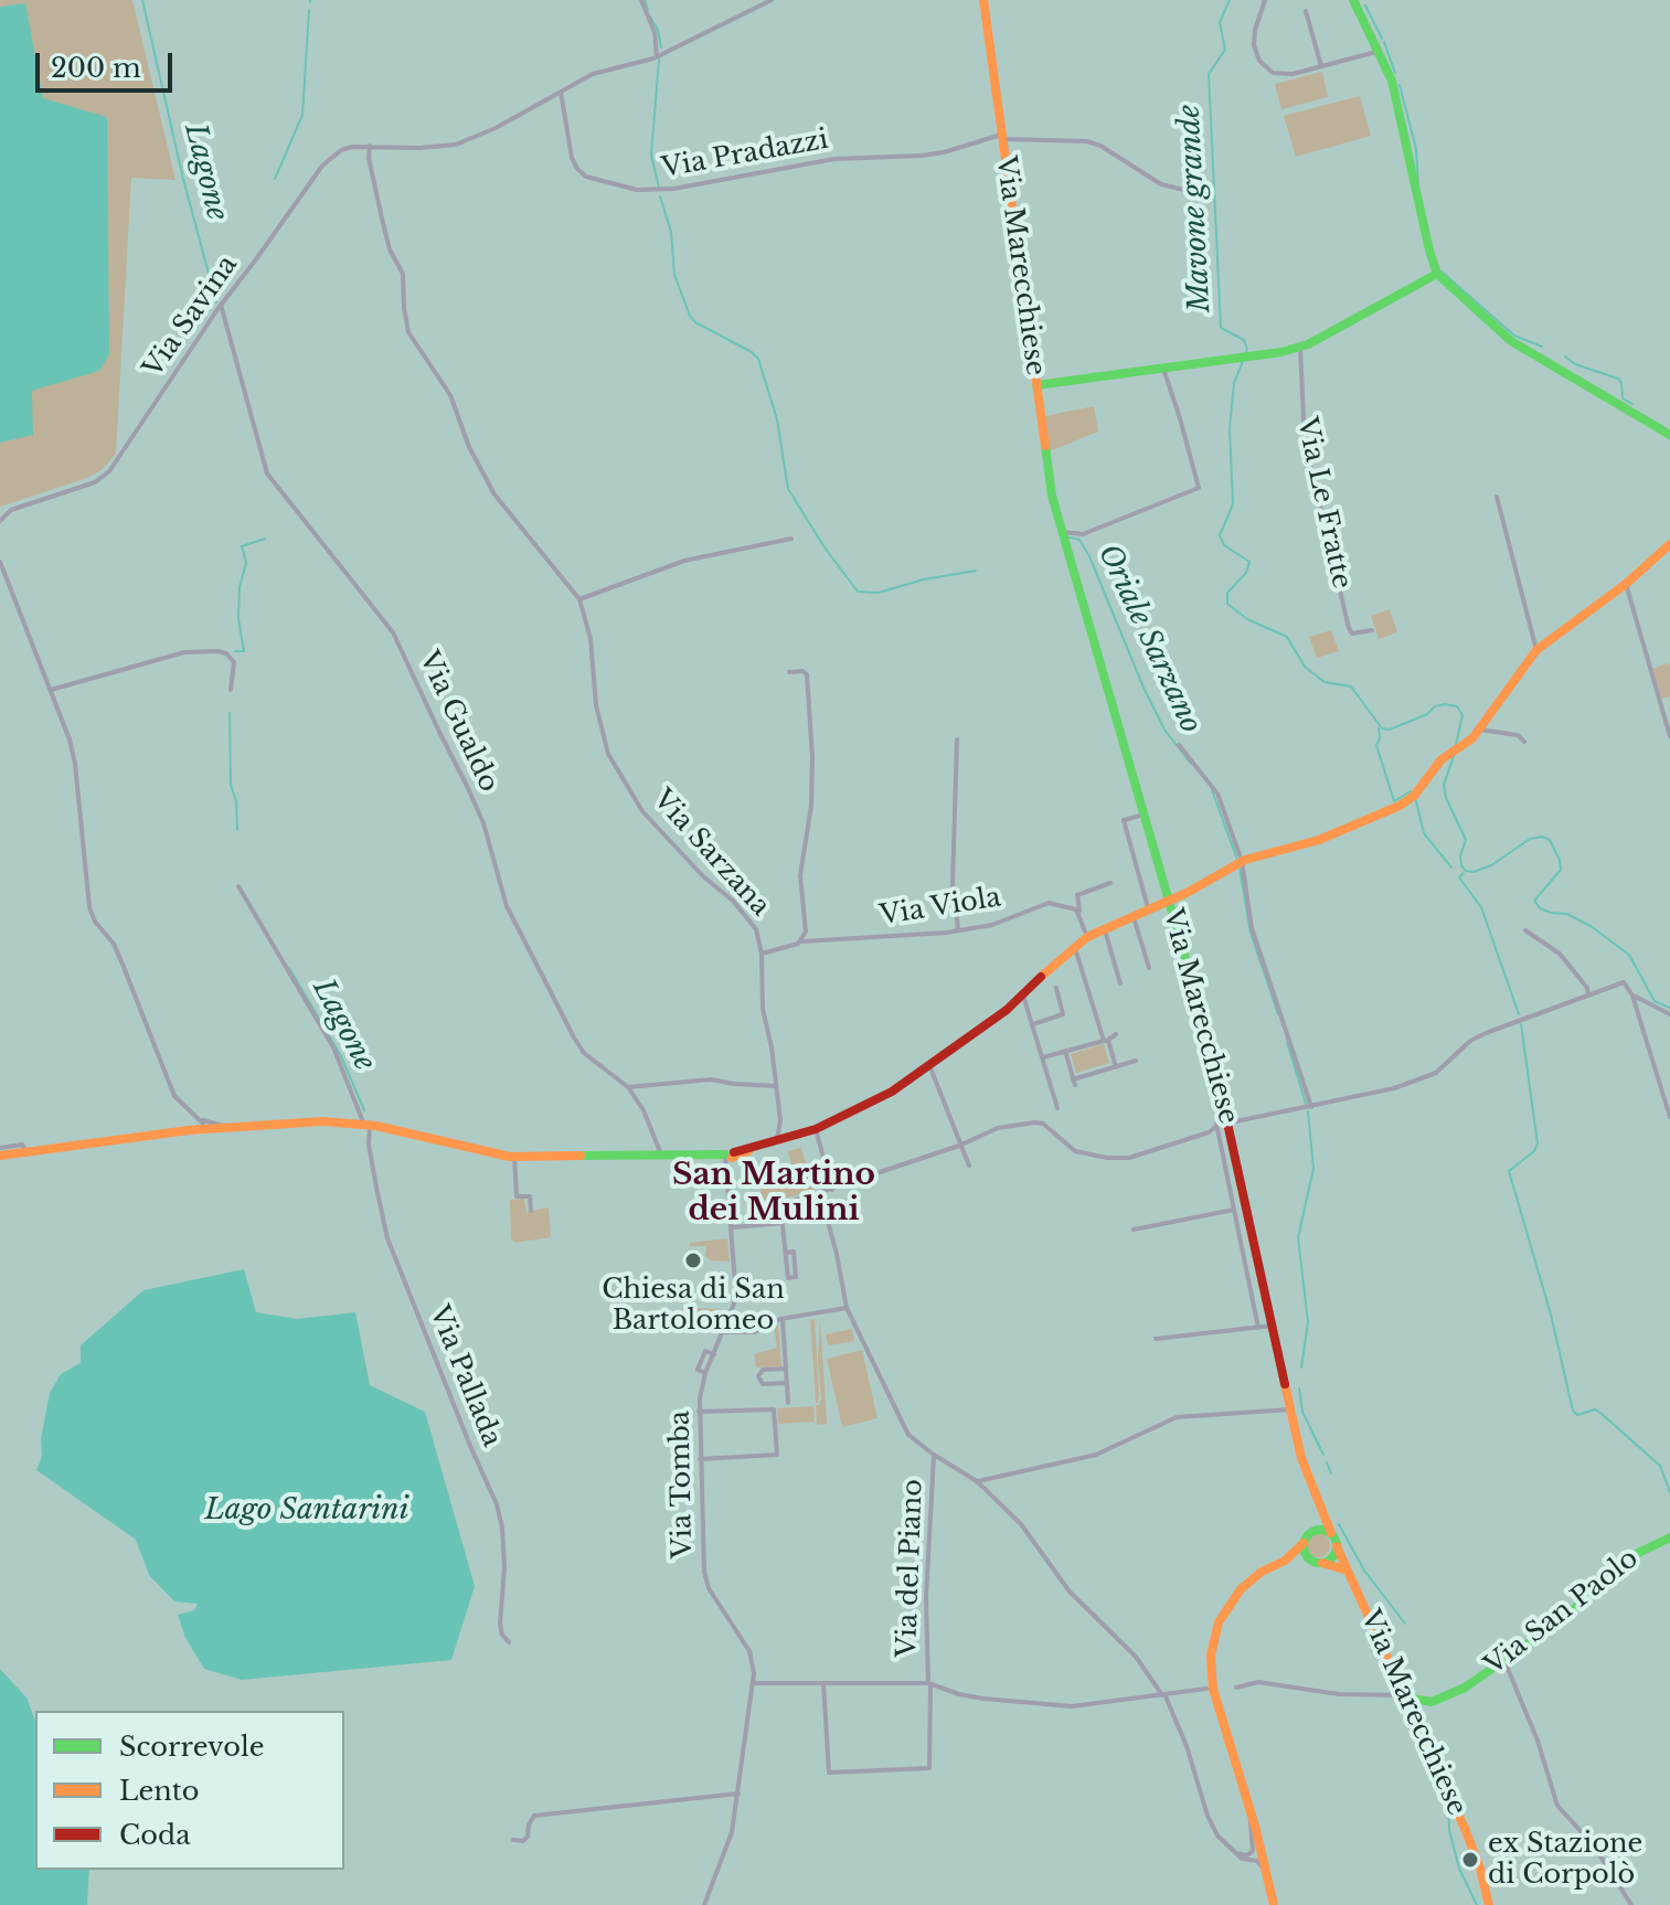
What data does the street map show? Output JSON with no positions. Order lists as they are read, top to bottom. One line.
{"streets":{"main road":["Via Marecchiese","Via San Paolo"],"street":["Via Pradazzi","Via Savina","Via Le Fratte","Via Gualdo","Via Sarzana","Via Viola","Via Pallada","Via Tomba","Via del Piano"]},"crossings":[["Via Pradazzi","Via Marecchiese"],["Via Pradazzi","Via Savina"],["Via Marecchiese","Via San Paolo"],["Via Savina","Via Gualdo"],["Via Savina","Via Sarzana"],["Via Sarzana","Via Viola"]],"districts":["San Martino dei Mulini"],"water":["Lagone","Mavone grande","Oriale Sarzano","Lago Santarini"],"places":["Chiesa di San Bartolomeo","ex Stazione di Corpolò"],"legend":["Scorrevole","Lento","Coda"],"scale_bar":"200 m"}
